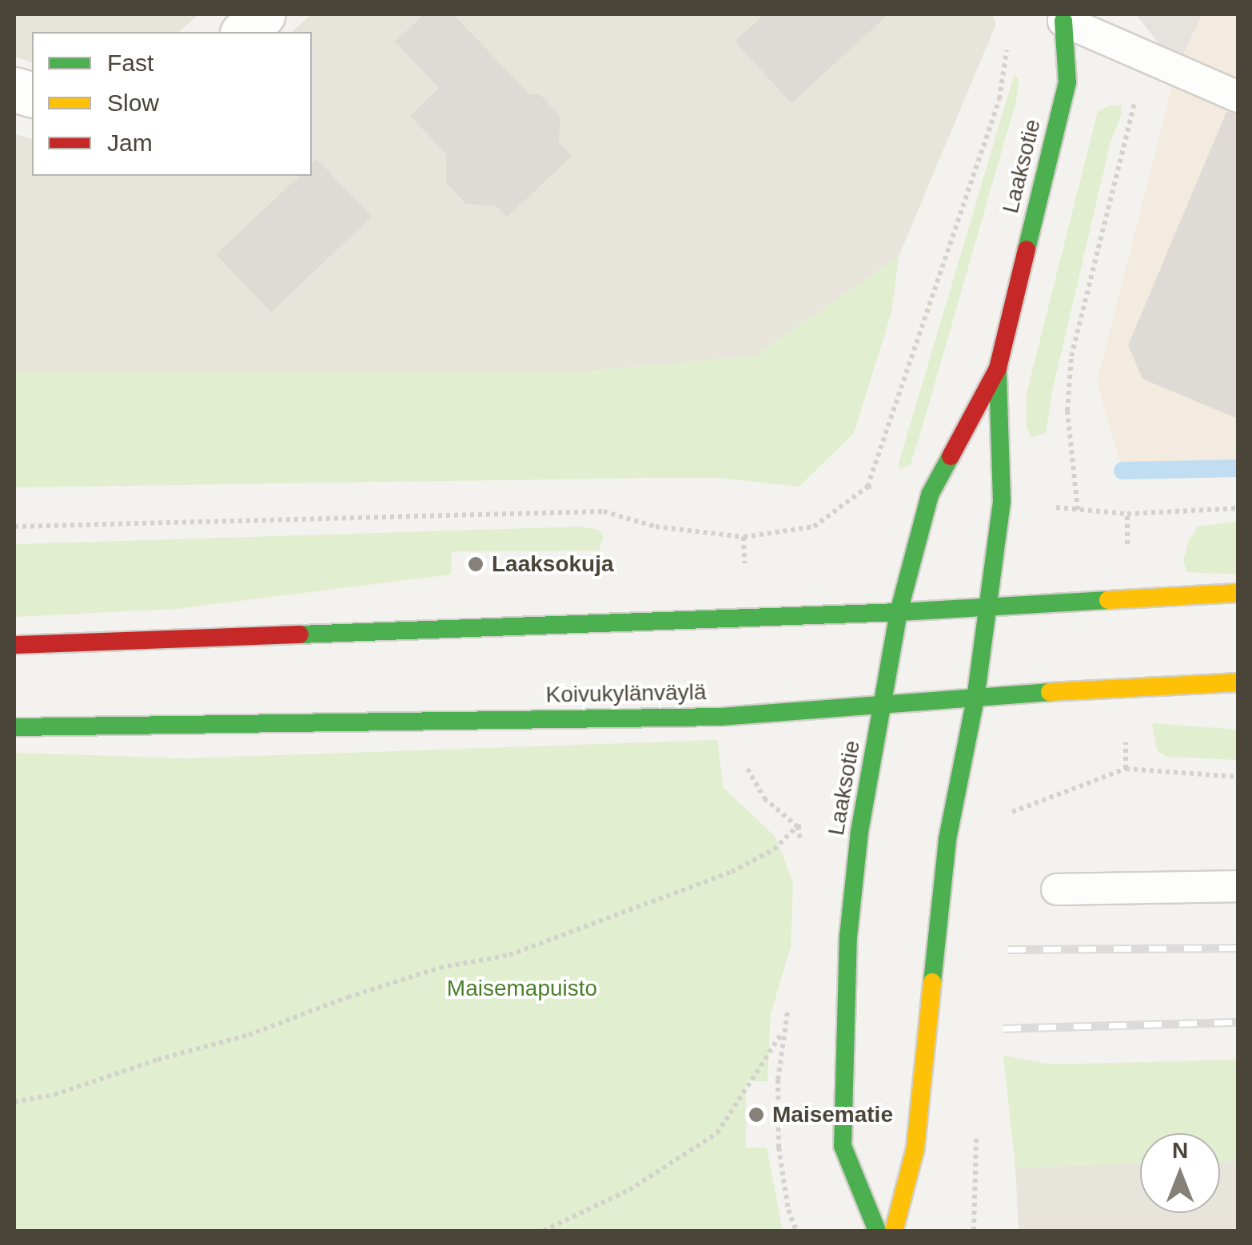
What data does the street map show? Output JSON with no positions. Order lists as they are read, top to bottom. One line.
{"streets":{"main road":["Laaksotie","Koivukylänväylä"]},"crossings":[["Laaksotie","Koivukylänväylä"]],"parks":["Maisemapuisto"],"places":["Laaksokuja","Maisematie"],"legend":["Fast","Slow","Jam"],"north":"top"}
